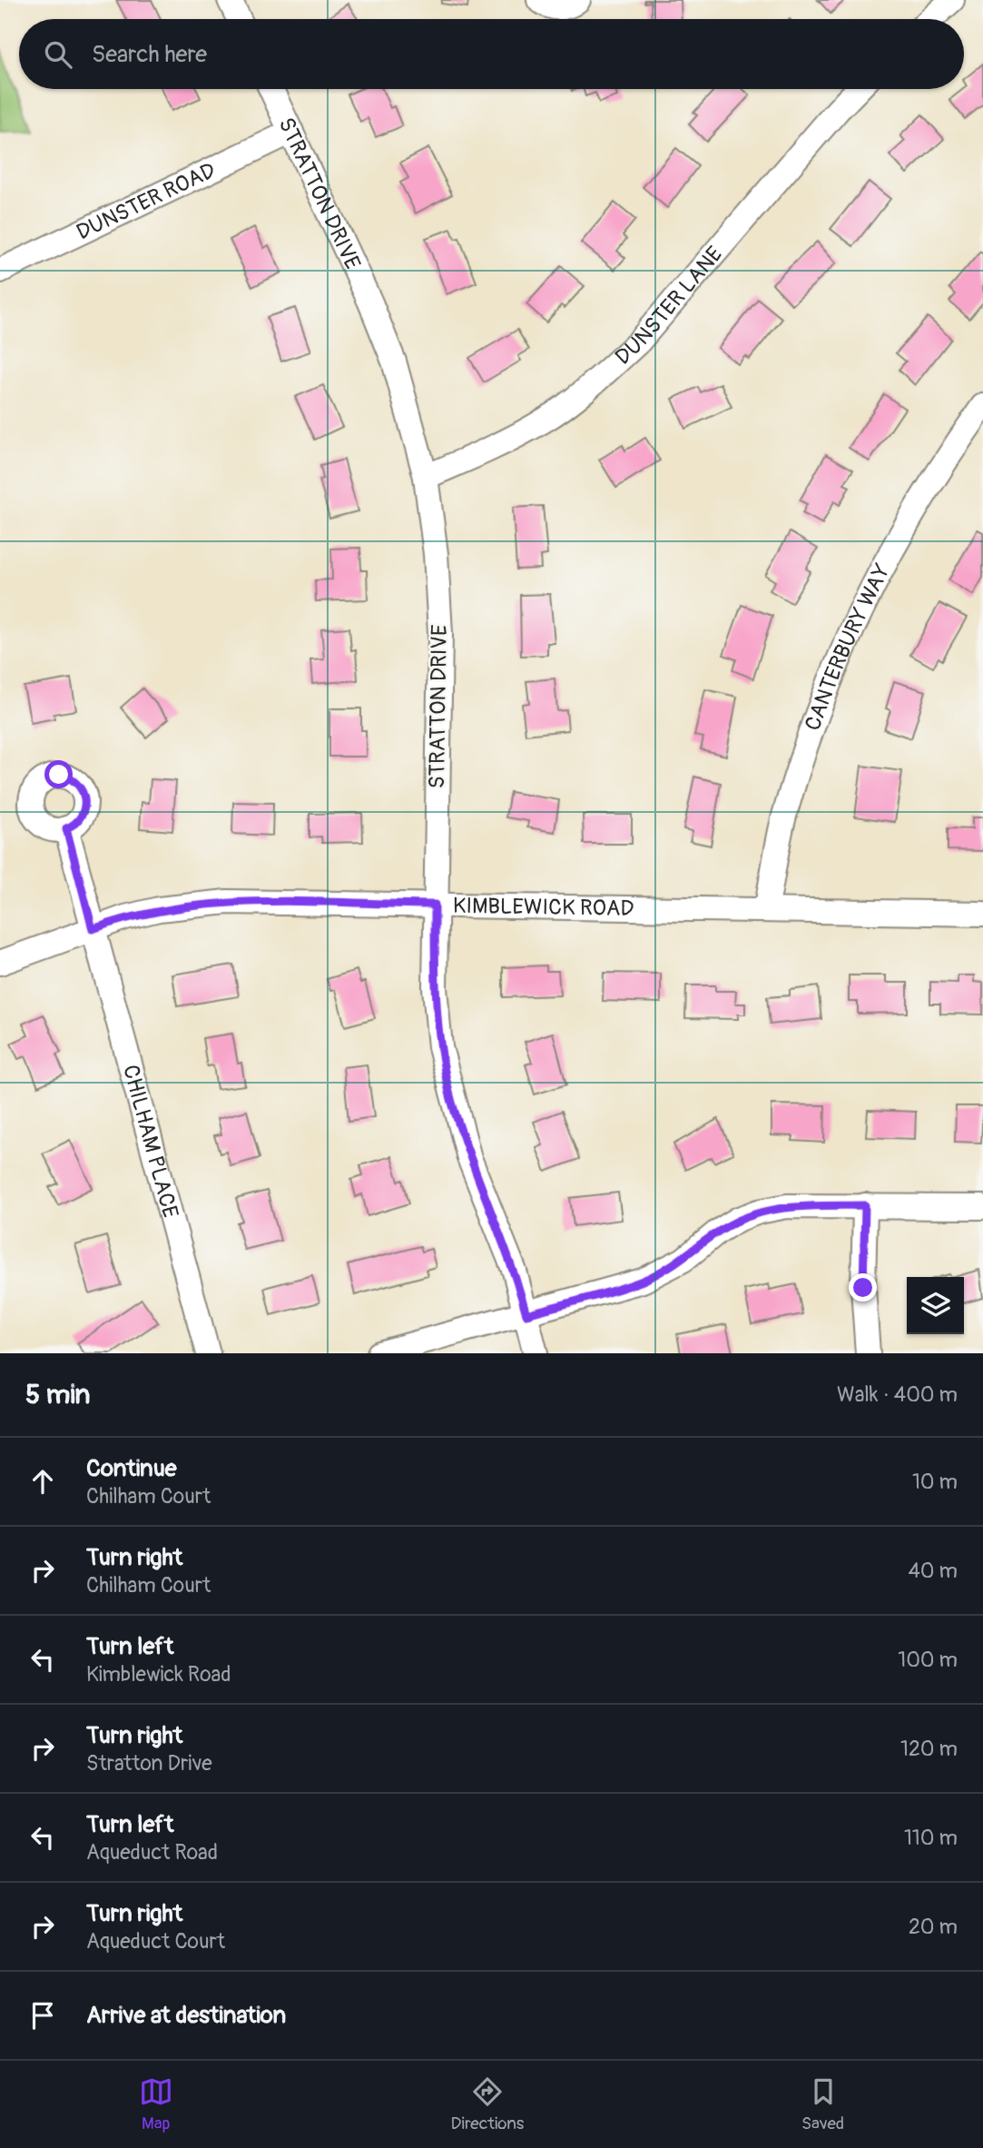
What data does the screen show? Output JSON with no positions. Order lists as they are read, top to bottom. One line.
{"streets":{"street":["STRATTON DRIVE","DUNSTER ROAD","DUNSTER LANE","CANTERBURY WAY","KIMBLEWICK ROAD","CHILHAM PLACE"]},"crossings":[["STRATTON DRIVE","DUNSTER ROAD"],["STRATTON DRIVE","DUNSTER LANE"],["STRATTON DRIVE","KIMBLEWICK ROAD"],["CANTERBURY WAY","KIMBLEWICK ROAD"],["KIMBLEWICK ROAD","CHILHAM PLACE"]],"page":{"search":"Search here","heading":["5 min","Walk · 400 m"],"list":[["Continue","Chilham Court","10 m"],["Turn right","Chilham Court","40 m"],["Turn left","Kimblewick Road","100 m"],["Turn right","Stratton Drive","120 m"],["Turn left","Aqueduct Road","110 m"],["Turn right","Aqueduct Court","20 m"],"Arrive at destination"],"nav":["Map","Directions","Saved"]}}
